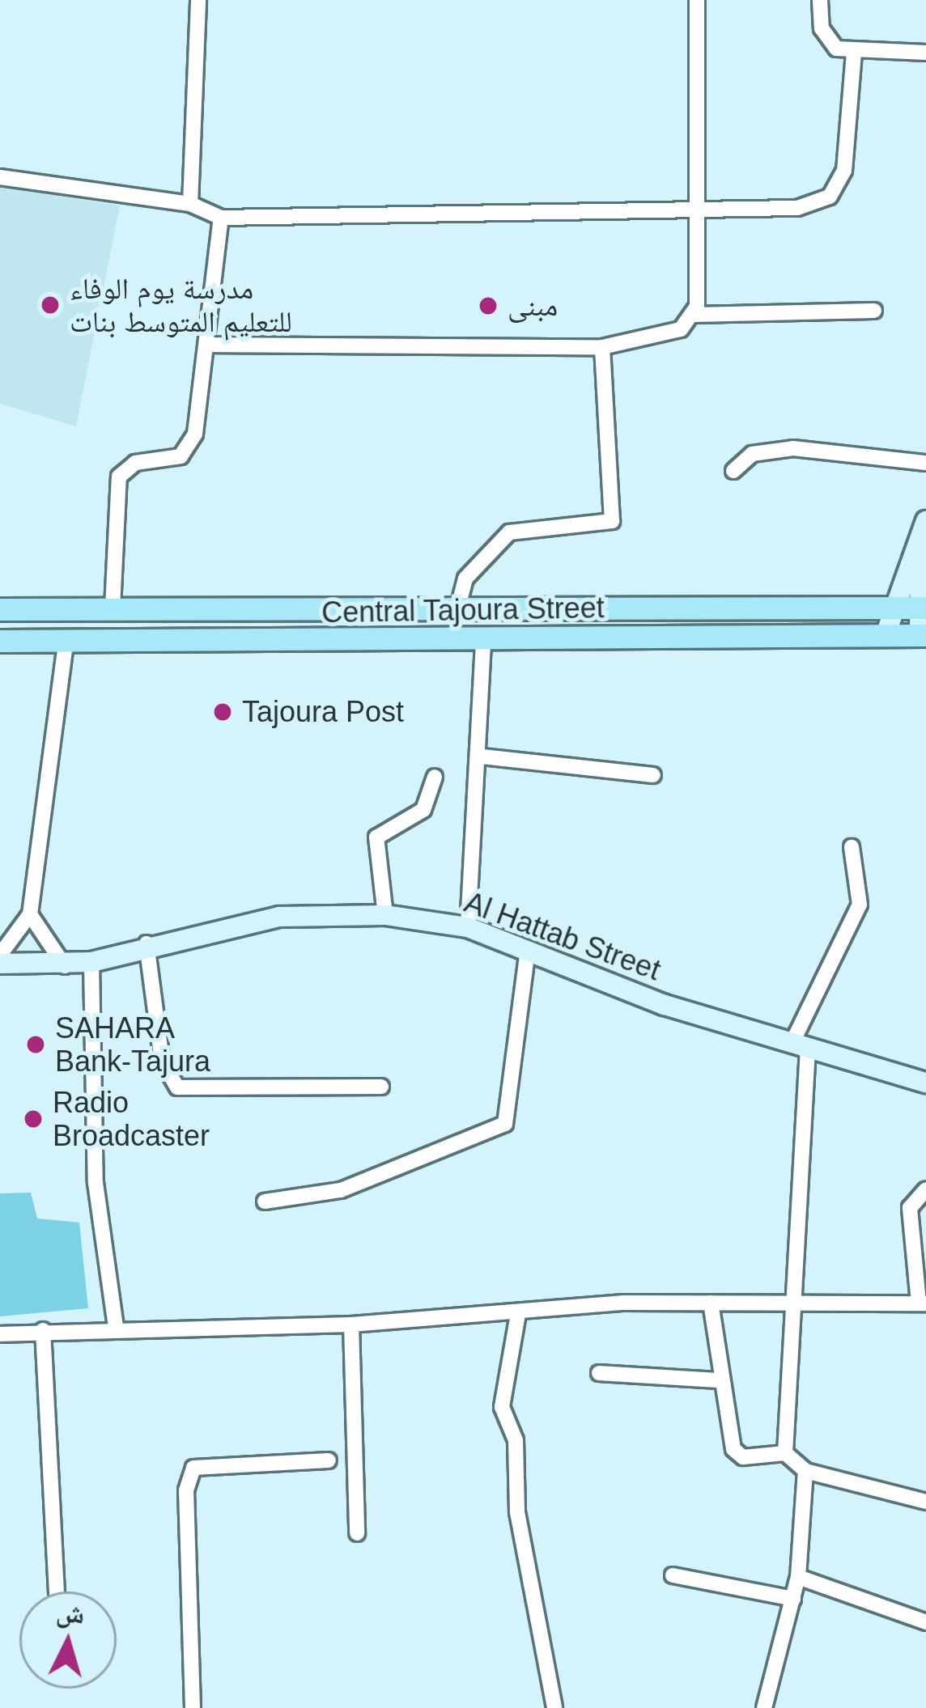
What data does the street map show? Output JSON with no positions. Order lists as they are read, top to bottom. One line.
{"streets":{"main road":["Central Tajoura Street"],"street":["Al Hattab Street"]},"places":["مدرسة يوم الوفاء للتعليم المتوسط بنات","مبنى","Tajoura Post","SAHARA Bank-Tajura","Radio Broadcaster"],"north":"top"}
